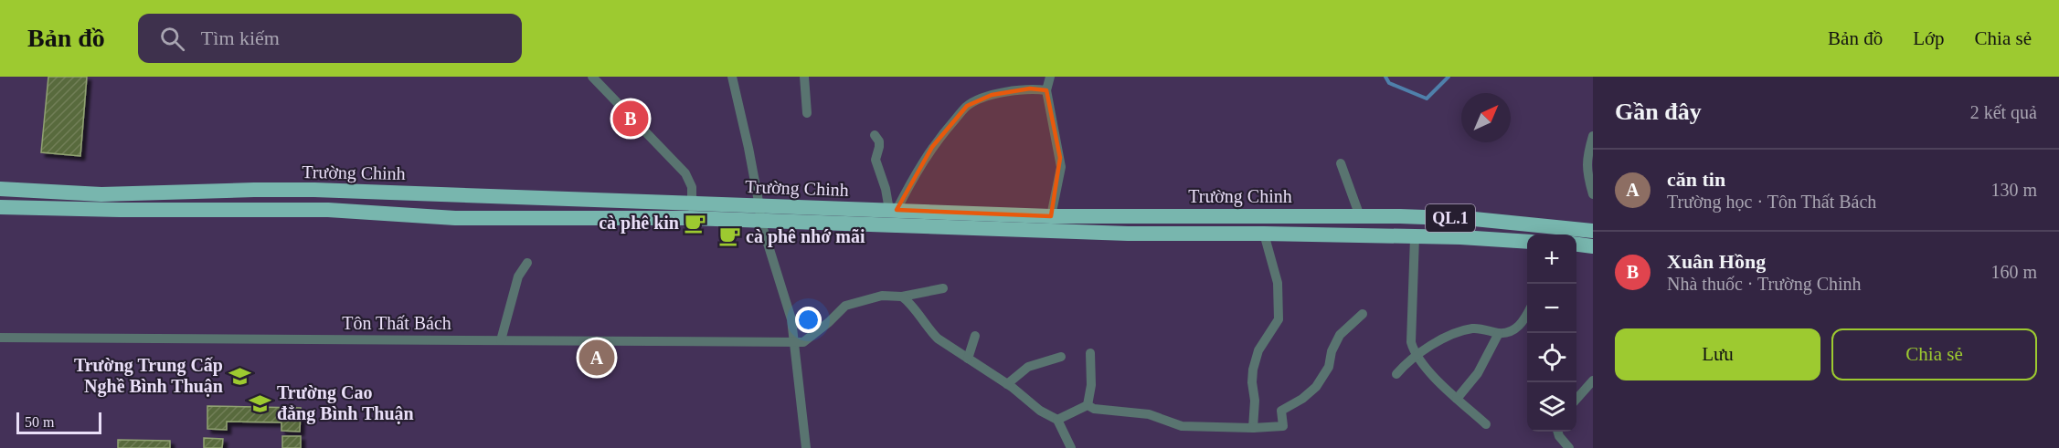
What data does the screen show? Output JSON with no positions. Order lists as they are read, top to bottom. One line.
{"streets":{"highway":["Trường Chinh","QL.1"],"street":["Tôn Thất Bách"]},"places":{"cafe":["cà phê kin","cà phê nhớ mãi"],"school or university":["Trường Trung Cấp Nghề Bình Thuận","Trường Cao đẳng Bình Thuận"]},"scale_bar":"50 m","north":"top right","page":{"header":"Bản đồ","search":"Tìm kiếm","nav":["Bản đồ","Lớp","Chia sẻ"],"heading":["Gần đây","2 kết quả"],"pins":["B","A"],"list":[{"mark":"A","name":"căn tin","note":"Trường học · Tôn Thất Bách","value":"130 m"},{"mark":"B","name":"Xuân Hồng","note":"Nhà thuốc · Trường Chinh","value":"160 m"}],"map_buttons":["+","−"],"buttons":["Lưu","Chia sẻ"],"scale":"50 m"}}
